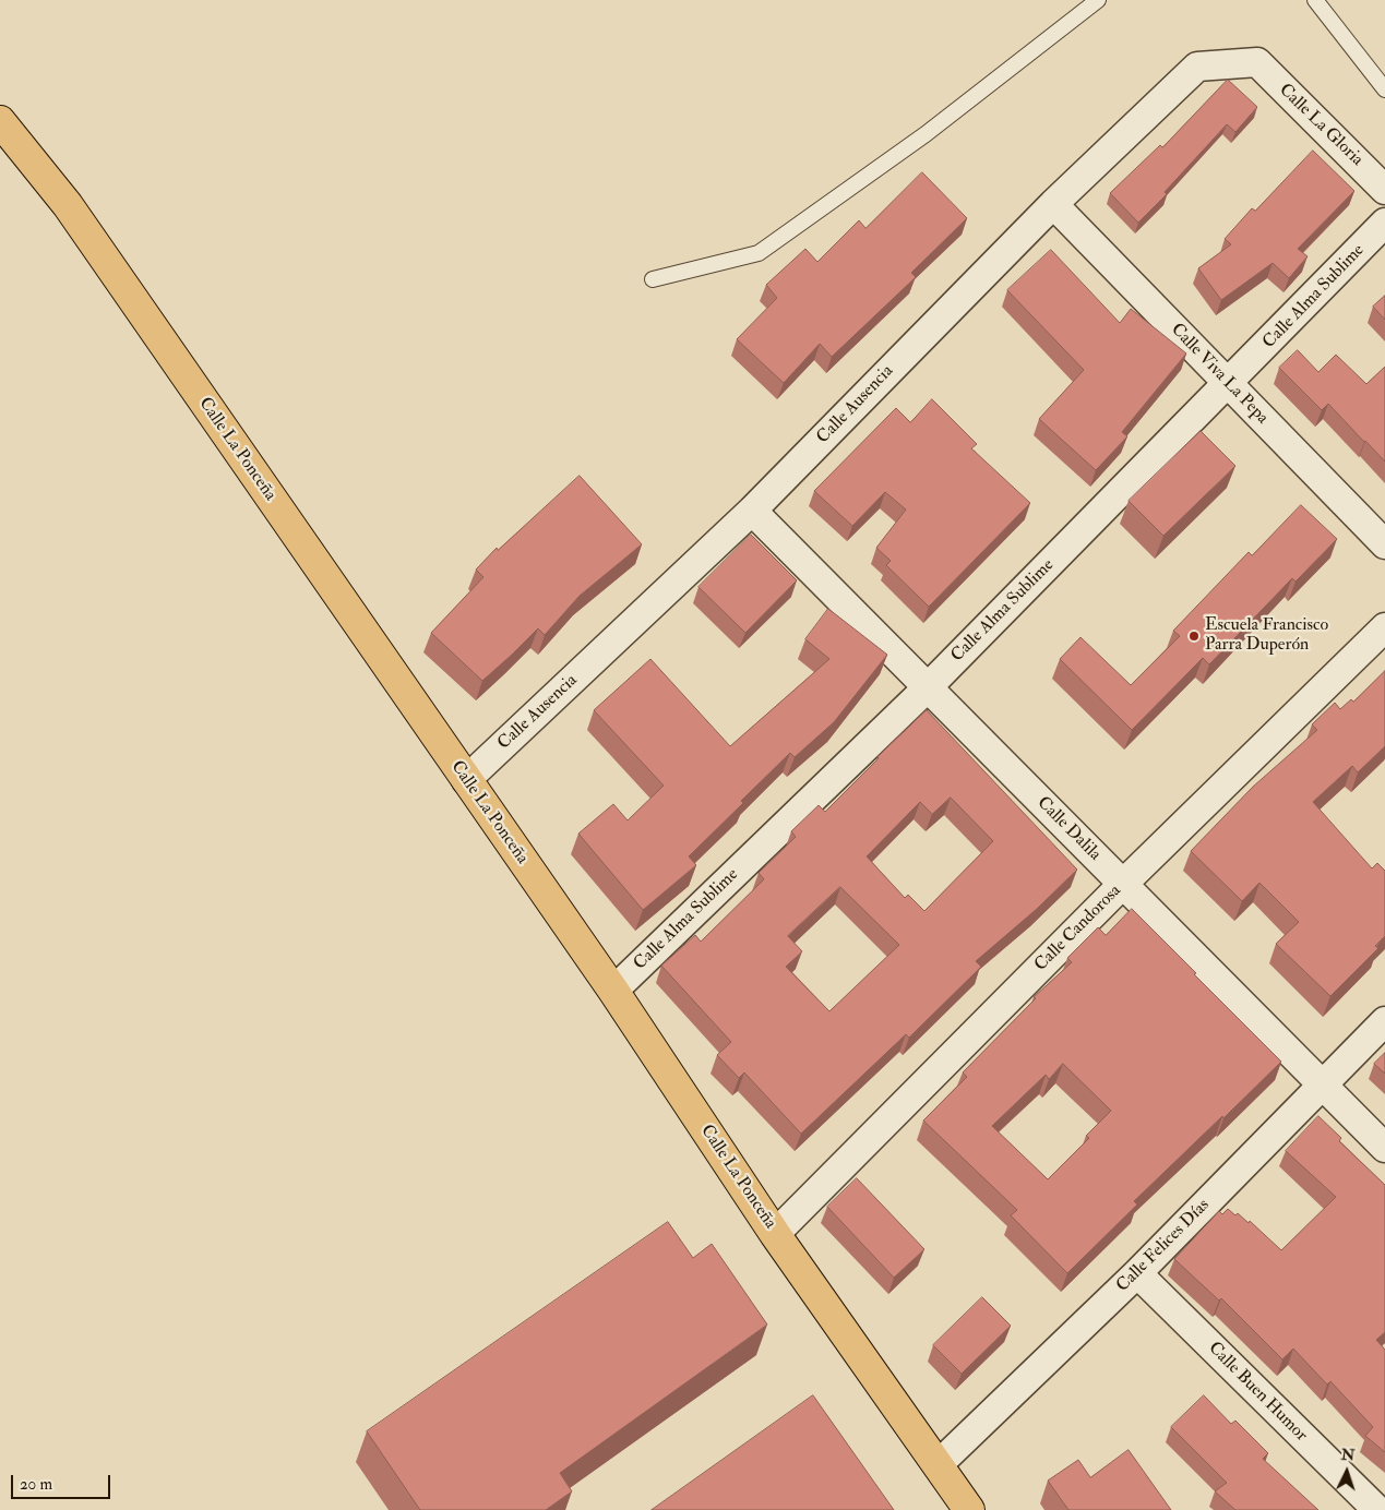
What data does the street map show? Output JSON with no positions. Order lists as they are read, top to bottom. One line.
{"streets":{"main road":["Calle La Ponceña"],"street":["Calle La Gloria","Calle Alma Sublime","Calle Viva La Pepa","Calle Ausencia","Calle Dalila","Calle Candorosa","Calle Felices Días","Calle Buen Humor"]},"crossings":[["Calle La Gloria","Calle Ausencia"],["Calle Alma Sublime","Calle Viva La Pepa"],["Calle Alma Sublime","Calle La Ponceña"],["Calle Alma Sublime","Calle Dalila"],["Calle Viva La Pepa","Calle Ausencia"],["Calle Ausencia","Calle La Ponceña"],["Calle Ausencia","Calle Dalila"],["Calle La Ponceña","Calle Candorosa"],["Calle La Ponceña","Calle Felices Días"],["Calle Dalila","Calle Candorosa"],["Calle Dalila","Calle Felices Días"],["Calle Felices Días","Calle Buen Humor"]],"places":["Escuela Francisco Parra Duperón"],"scale_bar":"20 m","north":"top"}
